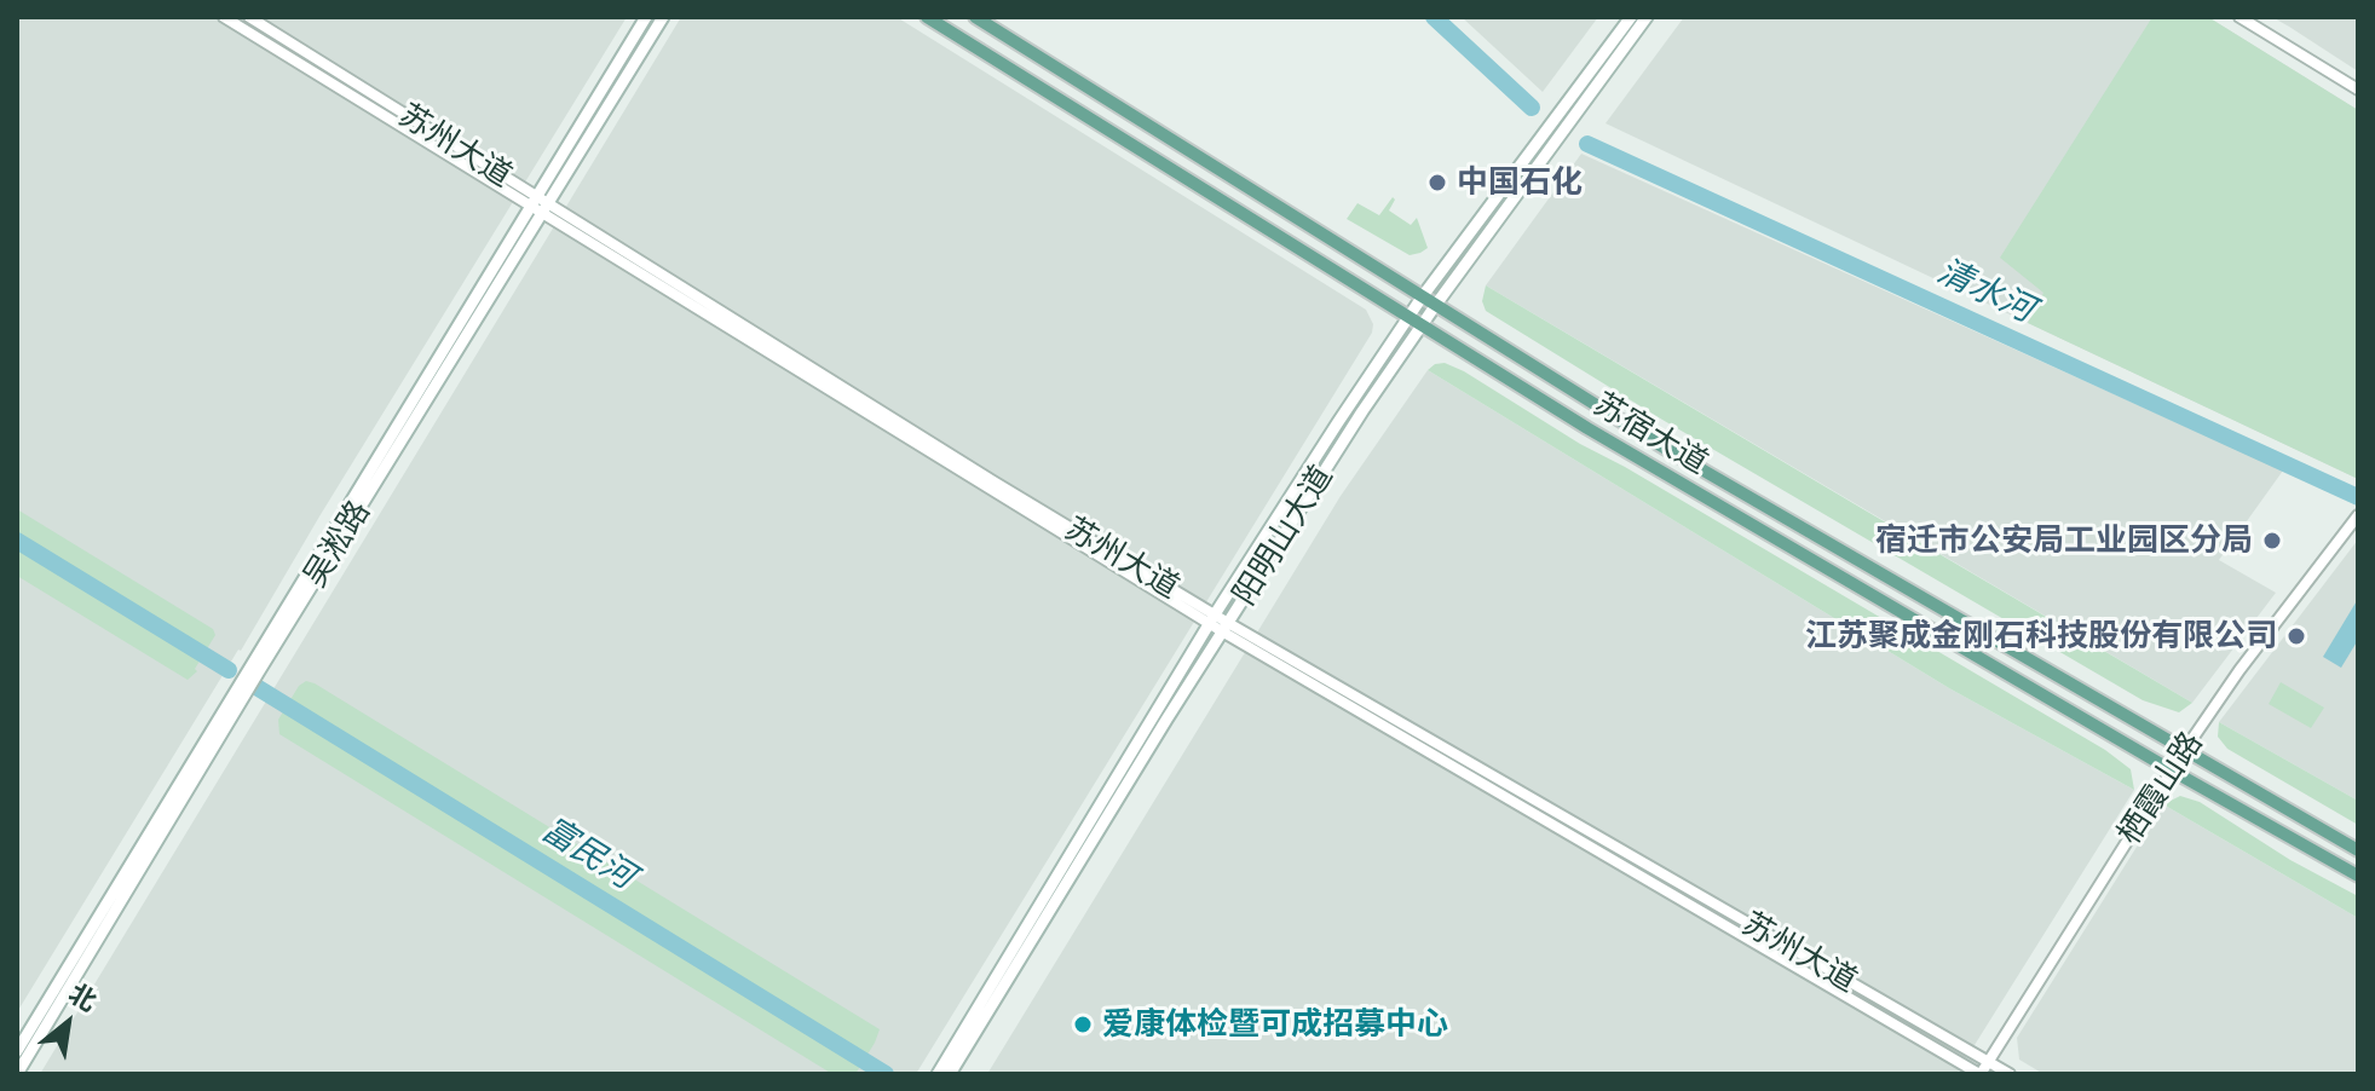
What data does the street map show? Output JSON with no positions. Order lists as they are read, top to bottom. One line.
{"streets":{"main road":["苏宿大道","阳明山大道","吴淞路"],"street":["苏州大道","栖霞山路"]},"crossings":[["苏州大道","阳明山大道"],["苏州大道","吴淞路"],["苏州大道","栖霞山路"],["苏宿大道","阳明山大道"],["苏宿大道","栖霞山路"]],"water":["清水河","富民河"],"places":["中国石化","宿迁市公安局工业园区分局","江苏聚成金刚石科技股份有限公司","爱康体检暨可成招募中心"],"north":"top right"}
